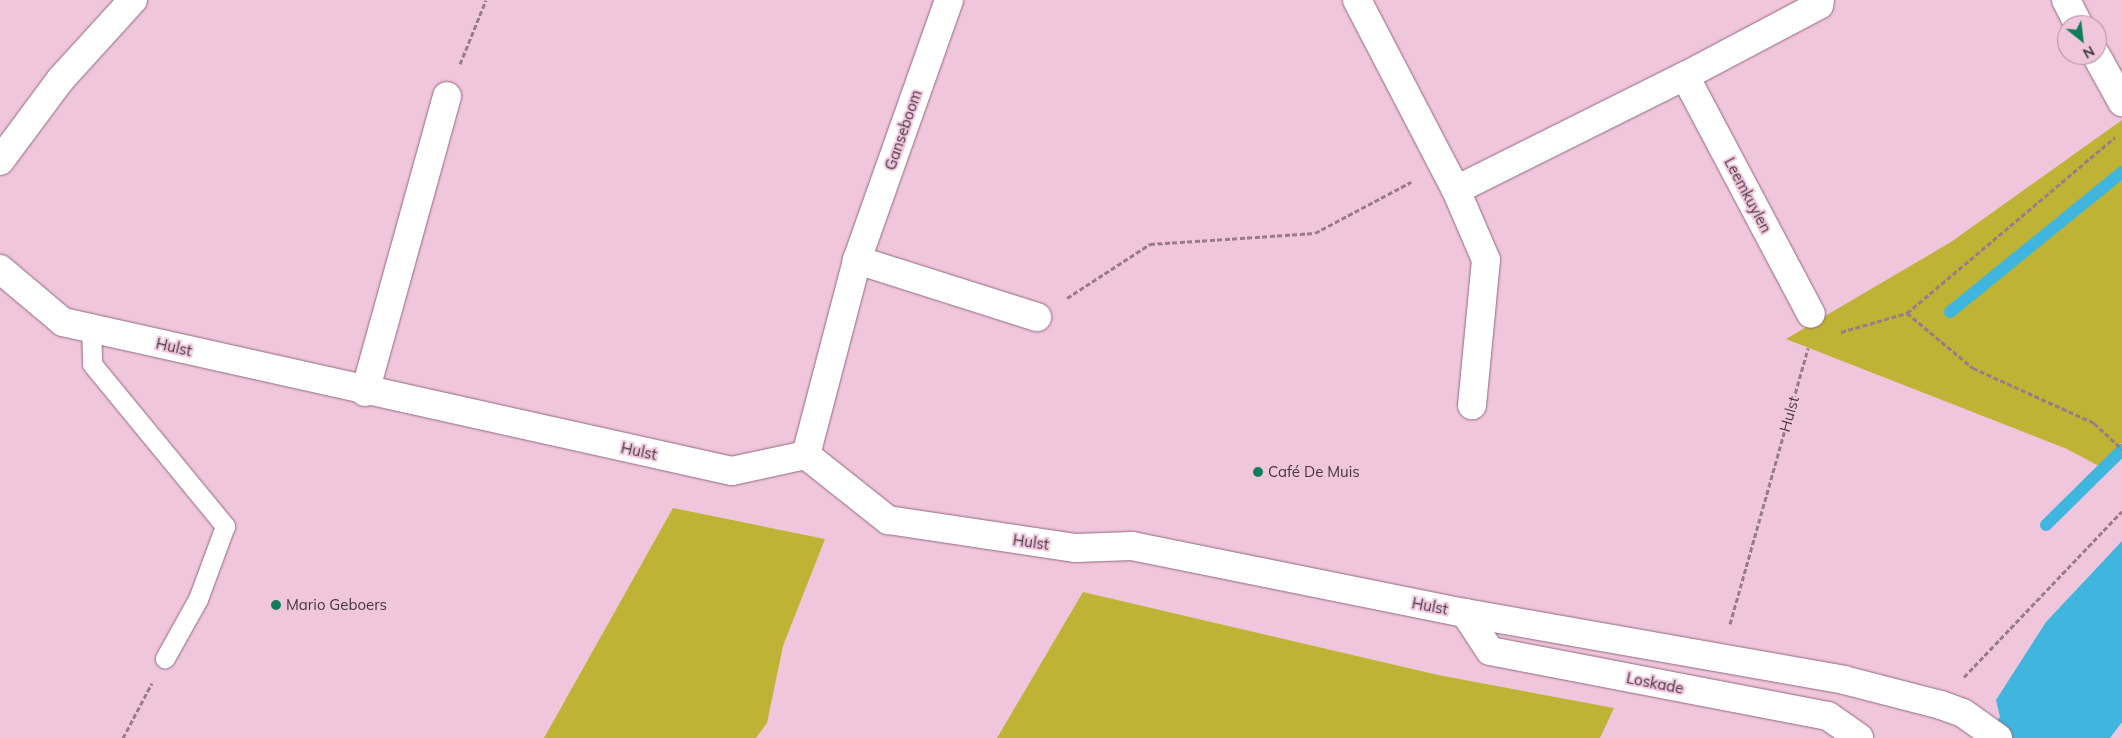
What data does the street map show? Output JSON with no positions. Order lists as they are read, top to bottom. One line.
{"streets":{"street":["Ganseboom","Leemkuylen","Hulst","Loskade"]},"crossings":[["Ganseboom","Hulst"],["Hulst","Loskade"]],"places":["Café De Muis","Mario Geboers"],"north":"bottom right"}
